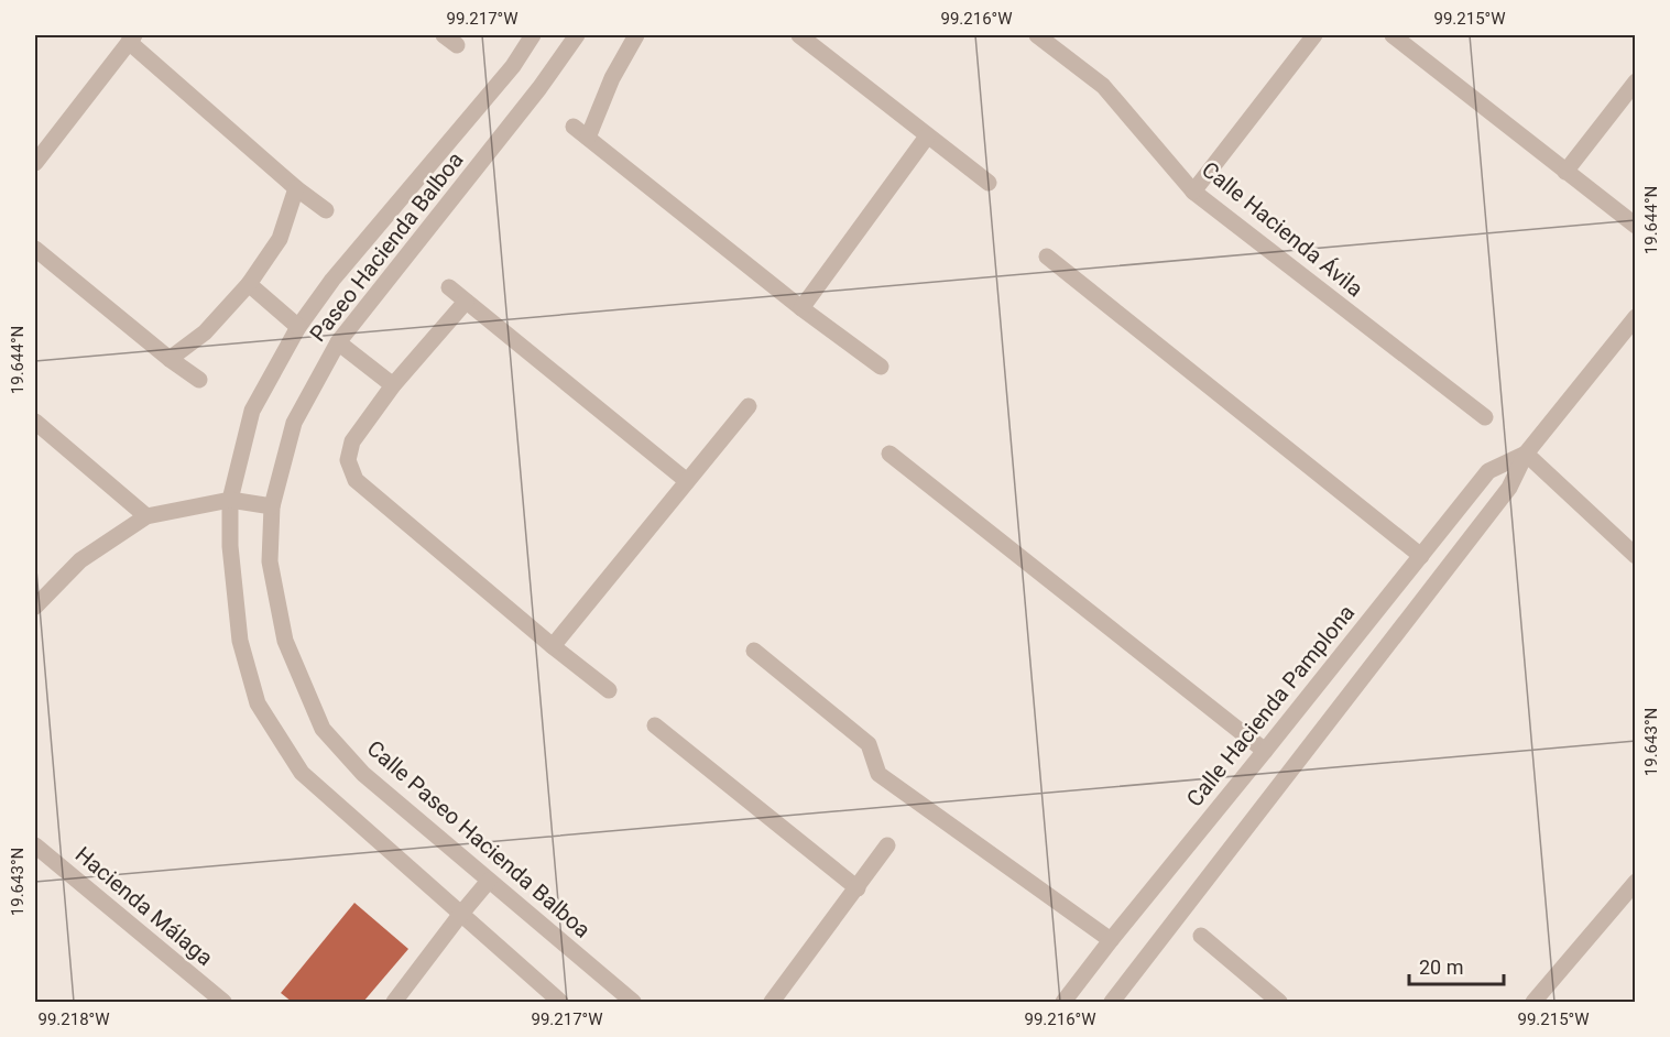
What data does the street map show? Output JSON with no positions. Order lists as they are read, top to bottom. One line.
{"streets":{"street":["Calle Hacienda Ávila","Paseo Hacienda Balboa","Calle Hacienda Pamplona","Calle Paseo Hacienda Balboa","Hacienda Málaga"]},"crossings":[["Paseo Hacienda Balboa","Calle Paseo Hacienda Balboa"]],"scale_bar":"20 m","coordinates":["99.217°W","99.216°W","99.215°W","19.644°N","19.643°N","99.218°W"]}
